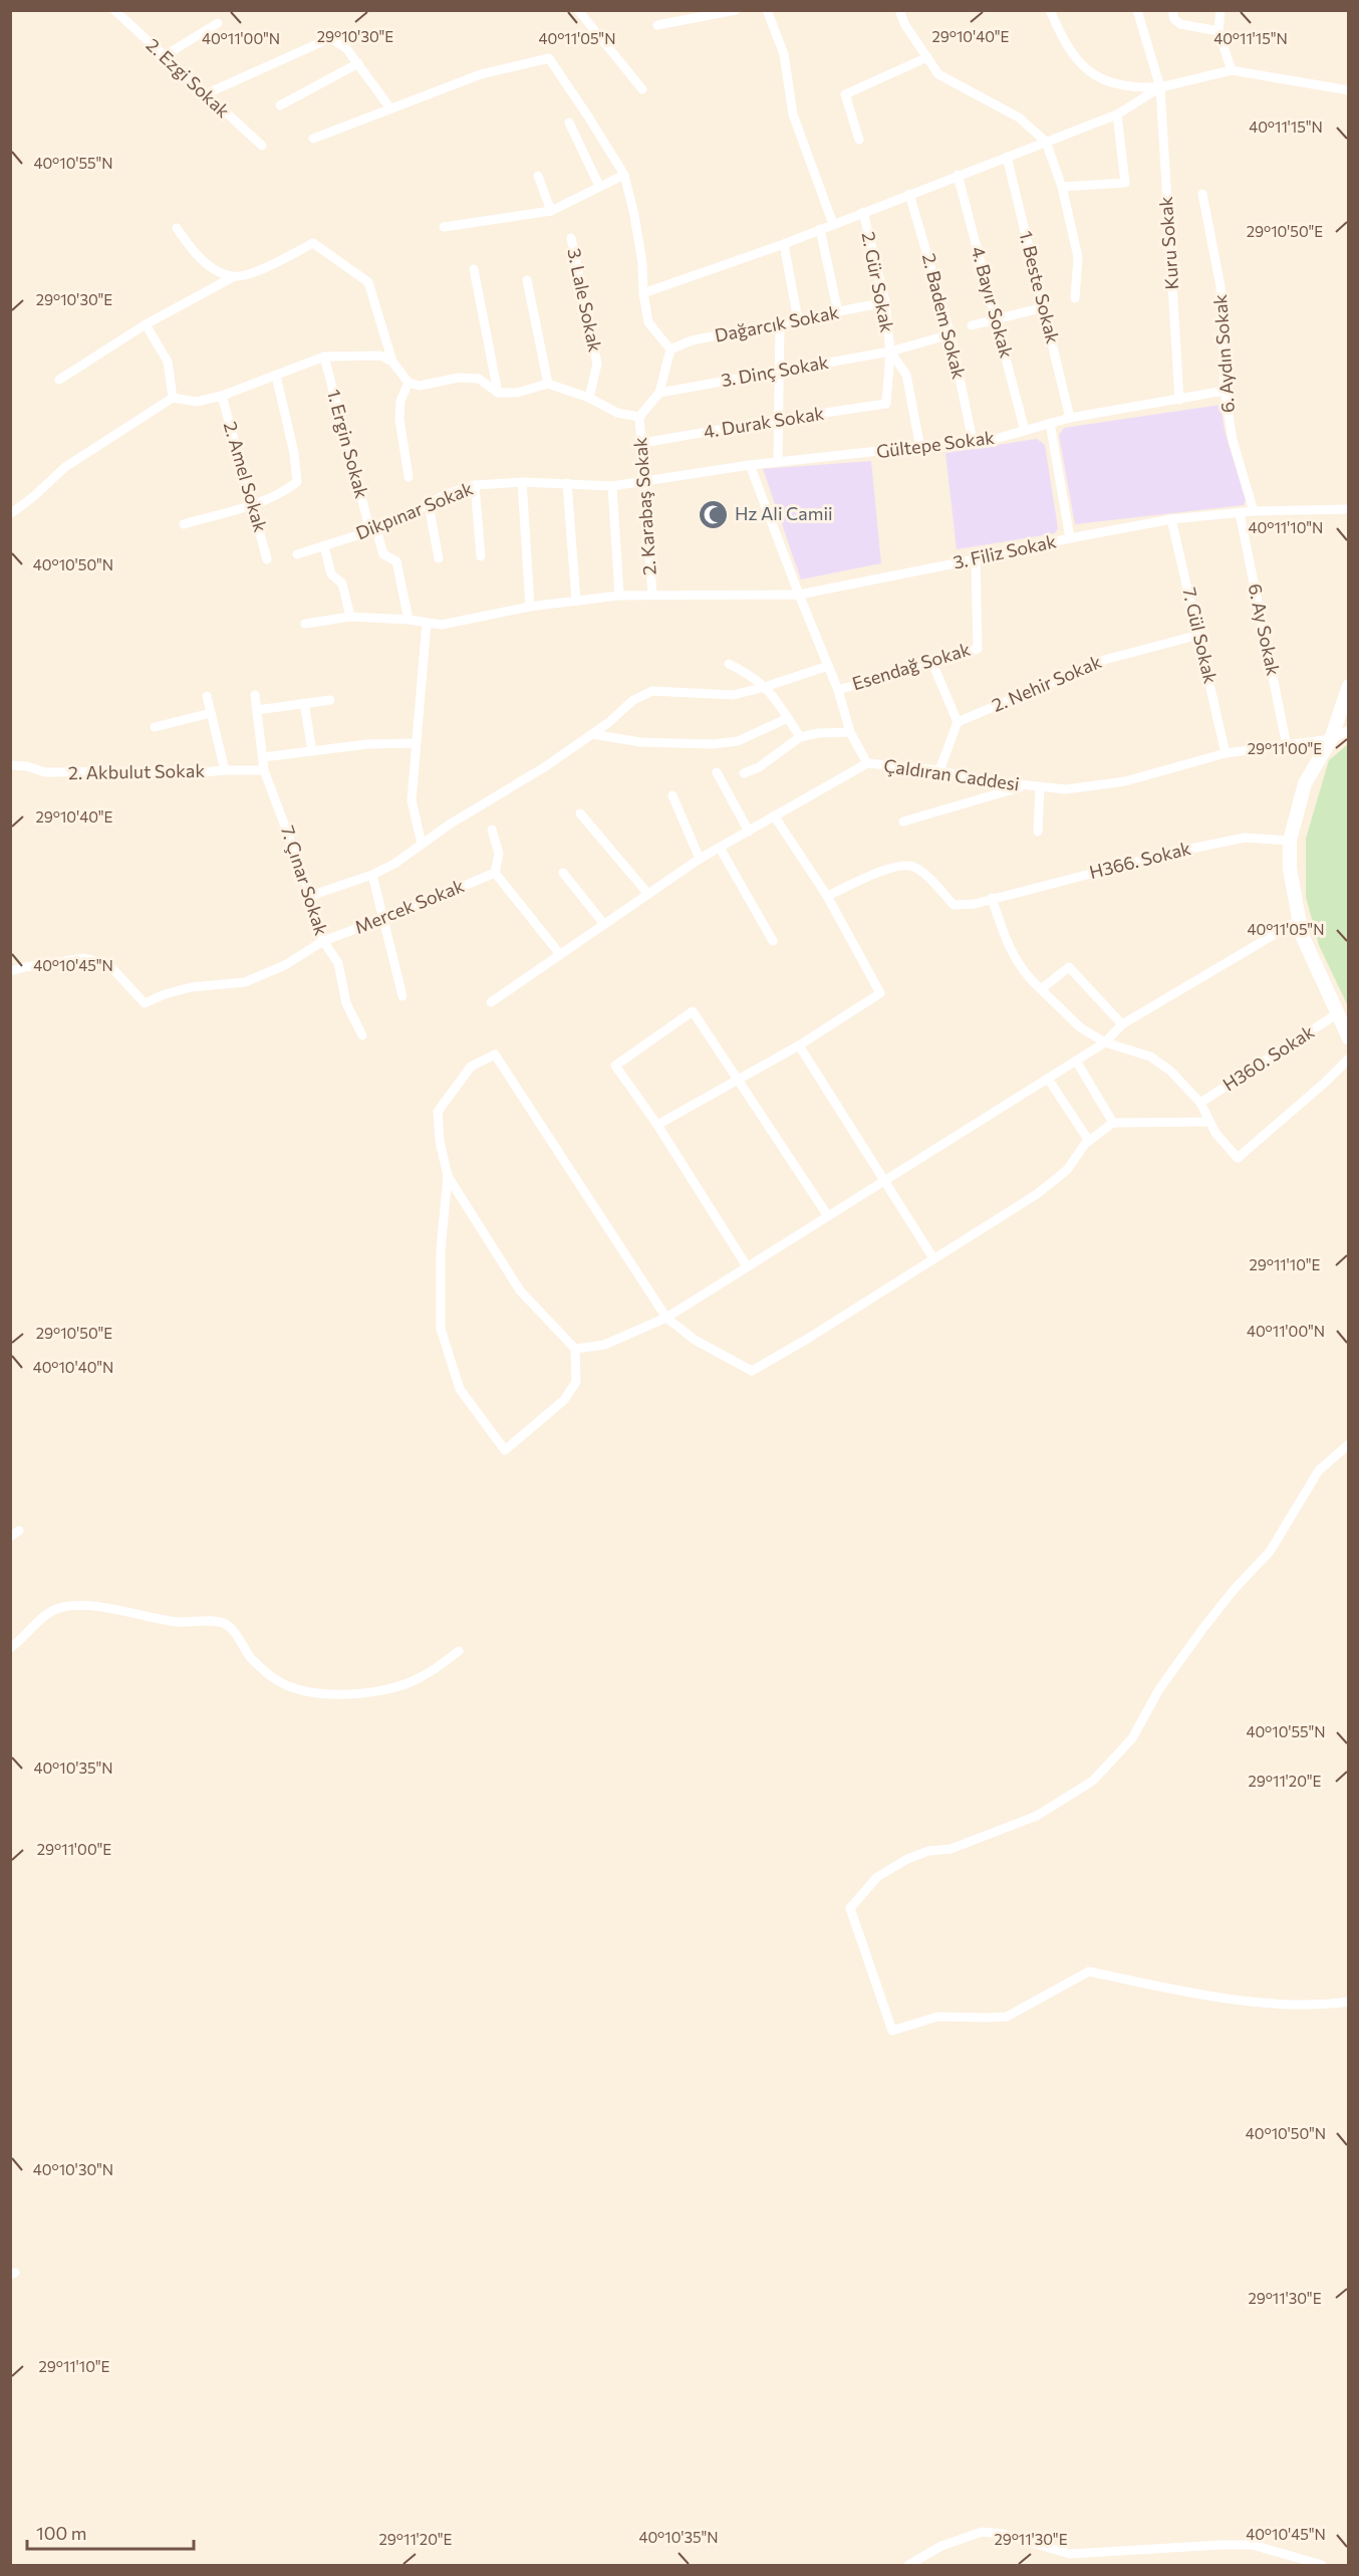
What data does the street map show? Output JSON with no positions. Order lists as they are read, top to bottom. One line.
{"streets":{"street":["2. Ezgi Sokak","Kuru Sokak","2. Gür Sokak","1. Beste Sokak","3. Lale Sokak","4. Bayır Sokak","2. Badem Sokak","Dağarcık Sokak","6. Aydın Sokak","3. Dinç Sokak","4. Durak Sokak","1. Ergin Sokak","Gültepe Sokak","2. Amel Sokak","2. Karabaş Sokak","Dikpınar Sokak","3. Filiz Sokak","6. Ay Sokak","7. Gül Sokak","Esendağ Sokak","2. Nehir Sokak","2. Akbulut Sokak","Çaldıran Caddesi","H366. Sokak","7. Çınar Sokak","Mercek Sokak","H360. Sokak"]},"crossings":[["Kuru Sokak","Gültepe Sokak"],["2. Gür Sokak","Dağarcık Sokak"],["2. Gür Sokak","3. Dinç Sokak"],["2. Gür Sokak","4. Durak Sokak"],["2. Gür Sokak","Gültepe Sokak"],["1. Beste Sokak","Gültepe Sokak"],["4. Bayır Sokak","Gültepe Sokak"],["2. Badem Sokak","3. Dinç Sokak"],["2. Badem Sokak","Gültepe Sokak"],["6. Aydın Sokak","Gültepe Sokak"],["6. Aydın Sokak","3. Filiz Sokak"],["4. Durak Sokak","2. Karabaş Sokak"],["1. Ergin Sokak","Dikpınar Sokak"],["1. Ergin Sokak","3. Filiz Sokak"],["Gültepe Sokak","2. Karabaş Sokak"],["Gültepe Sokak","Dikpınar Sokak"],["2. Karabaş Sokak","Dikpınar Sokak"],["2. Karabaş Sokak","3. Filiz Sokak"],["3. Filiz Sokak","6. Ay Sokak"],["3. Filiz Sokak","7. Gül Sokak"],["3. Filiz Sokak","Esendağ Sokak"],["6. Ay Sokak","Çaldıran Caddesi"],["7. Gül Sokak","2. Nehir Sokak"],["7. Gül Sokak","Çaldıran Caddesi"],["Esendağ Sokak","Çaldıran Caddesi"],["2. Akbulut Sokak","7. Çınar Sokak"],["7. Çınar Sokak","Mercek Sokak"]],"places":{"mosque":["Hz Ali Camii"]},"scale_bar":"100 m","coordinates":["29°10'40\"E","29°10'30\"E","40°11'15\"N","40°11'00\"N","40°11'05\"N","40°10'55\"N","29°10'50\"E","40°11'10\"N","40°10'50\"N","29°11'00\"E","40°10'45\"N","29°11'10\"E","40°10'40\"N","40°10'35\"N","29°11'20\"E","40°10'30\"N","29°11'30\"E"]}
